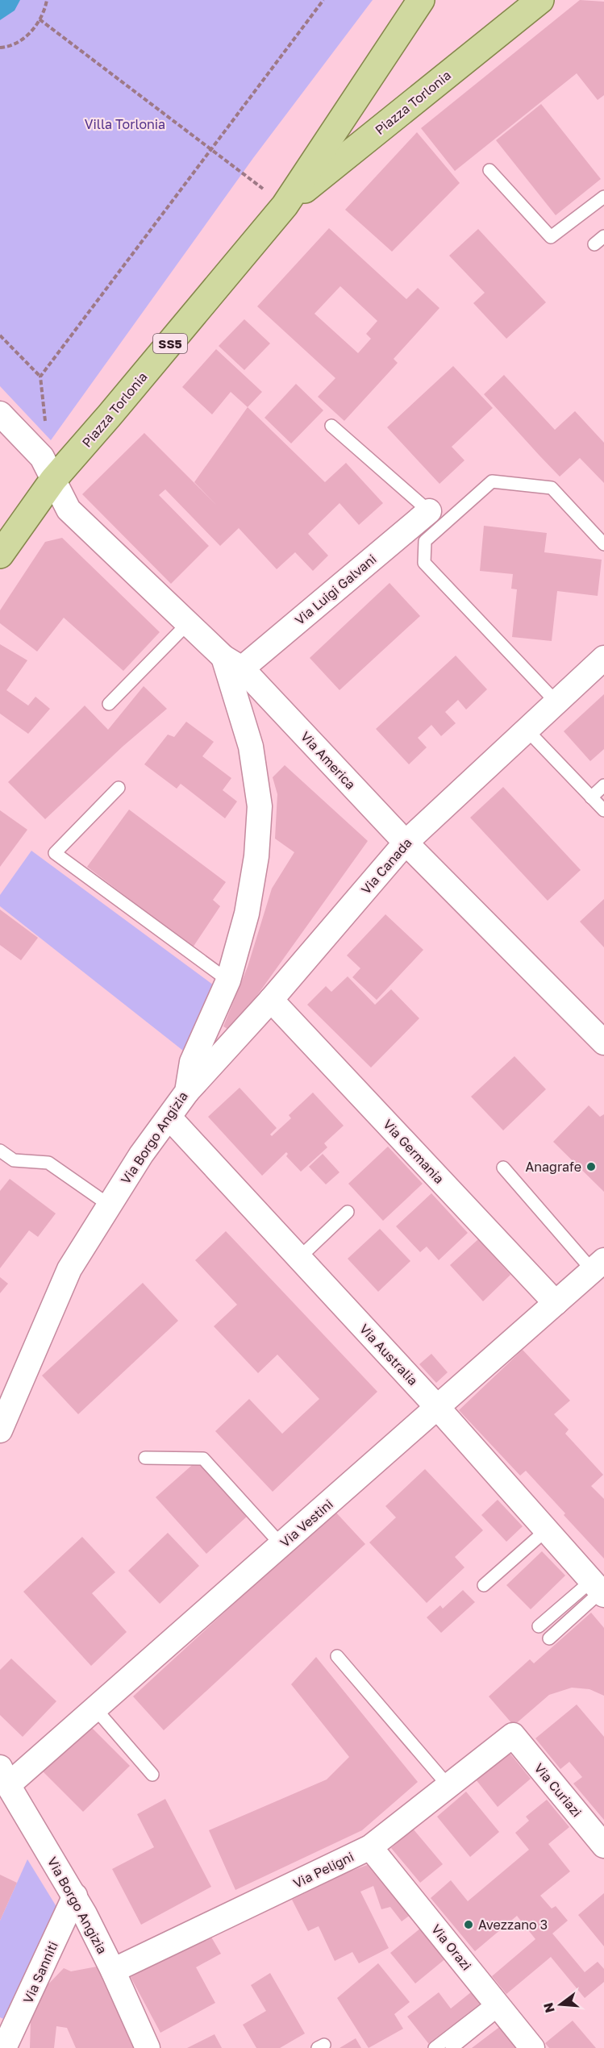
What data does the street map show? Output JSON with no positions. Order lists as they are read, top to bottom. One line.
{"streets":{"main road":["Piazza Torlonia","SS5"],"street":["Via Luigi Galvani","Via America","Via Canada","Via Borgo Angizia","Via Germania","Via Australia","Via Vestini","Via Curiazi","Via Peligni","Via Orazi","Via Sanniti"]},"crossings":[["Piazza Torlonia","SS5"],["Piazza Torlonia","Via America"],["SS5","Via America"],["Via Luigi Galvani","Via America"],["Via Luigi Galvani","Via Borgo Angizia"],["Via America","Via Canada"],["Via America","Via Borgo Angizia"],["Via Canada","Via Borgo Angizia"],["Via Canada","Via Germania"],["Via Borgo Angizia","Via Australia"],["Via Borgo Angizia","Via Vestini"],["Via Borgo Angizia","Via Peligni"],["Via Borgo Angizia","Via Sanniti"],["Via Germania","Via Vestini"],["Via Australia","Via Vestini"],["Via Curiazi","Via Peligni"],["Via Peligni","Via Orazi"]],"parks":["Villa Torlonia"],"places":["Anagrafe","Avezzano 3"],"north":"left"}
